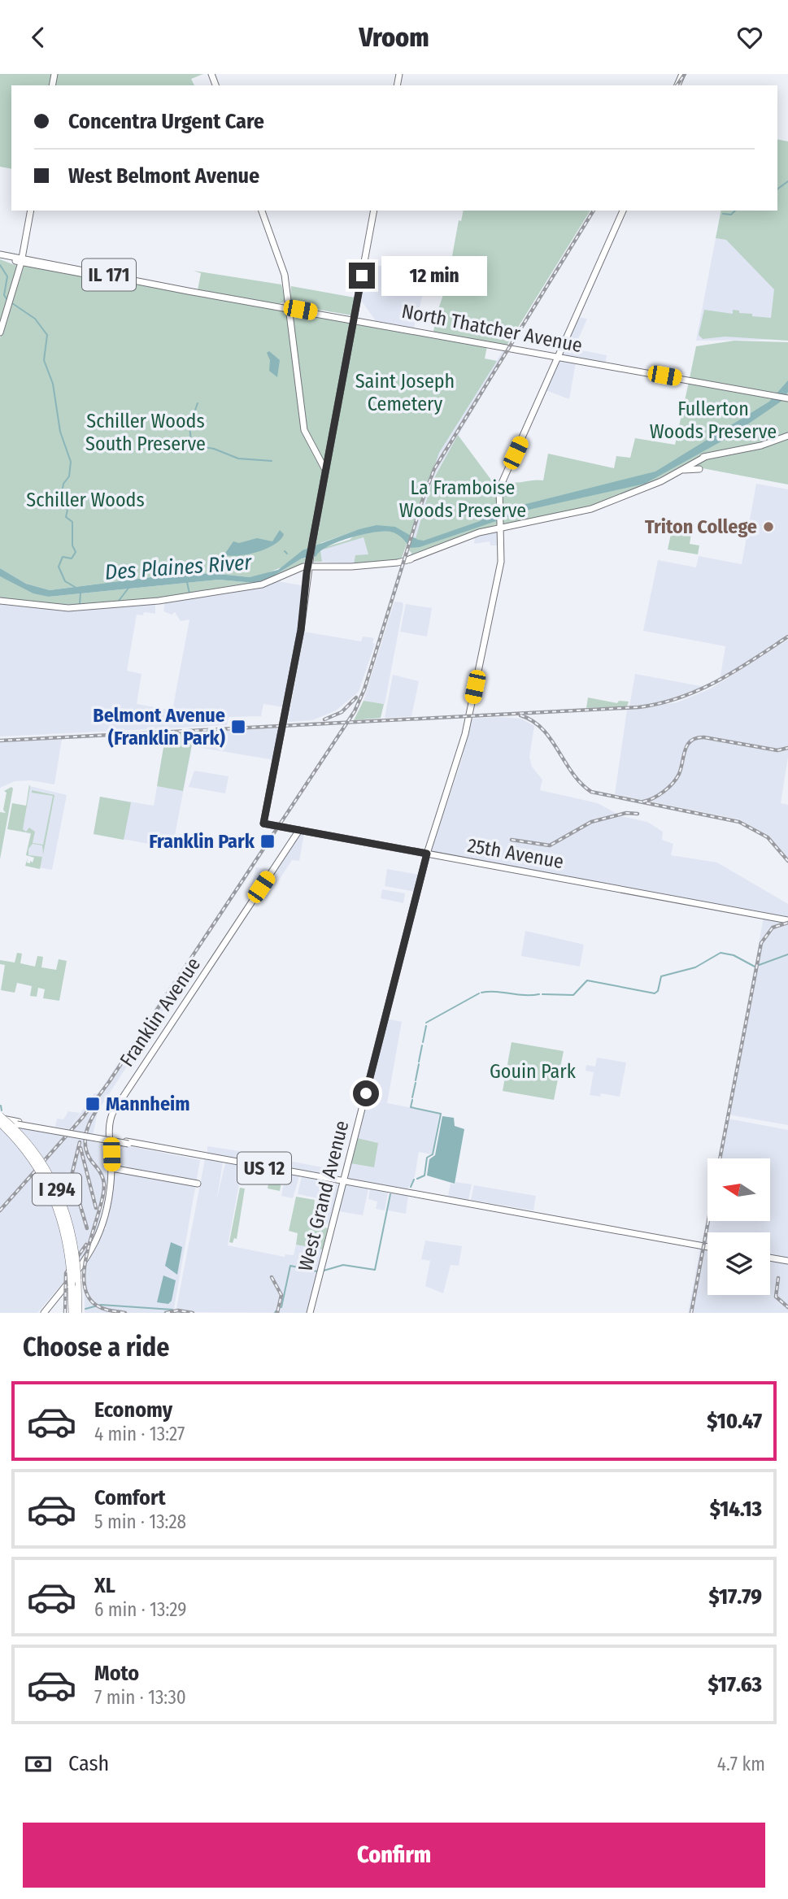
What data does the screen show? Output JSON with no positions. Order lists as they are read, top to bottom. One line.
{"streets":{"highway":["I 294"],"main road":["IL 171","North Thatcher Avenue","25th Avenue","Franklin Avenue","US 12","West Grand Avenue"]},"crossings":[["IL 171","North Thatcher Avenue"],["North Thatcher Avenue","West Grand Avenue"],["25th Avenue","Franklin Avenue"],["25th Avenue","West Grand Avenue"],["US 12","I 294"],["US 12","West Grand Avenue"]],"water":["Des Plaines River"],"parks":["Saint Joseph Cemetery","Fullerton Woods Preserve","Schiller Woods South Preserve","La Framboise Woods Preserve","Schiller Woods","Gouin Park"],"places":{"other":["Triton College"],"transit":["Belmont Avenue (Franklin Park)","Franklin Park","Mannheim"]},"north":"left","page":{"header":"Vroom","banner":["Concentra Urgent Care","West Belmont Avenue"],"bubble":"12 min","heading":"Choose a ride","list":[{"name":"Economy","note":"4 min · 13:27","value":"$10.47"},{"name":"Comfort","note":"5 min · 13:28","value":"$14.13"},{"name":"XL","note":"6 min · 13:29","value":"$17.79"},{"name":"Moto","note":"7 min · 13:30","value":"$17.63"}],"pay":["Cash","4.7 km"],"buttons":"Confirm"}}
